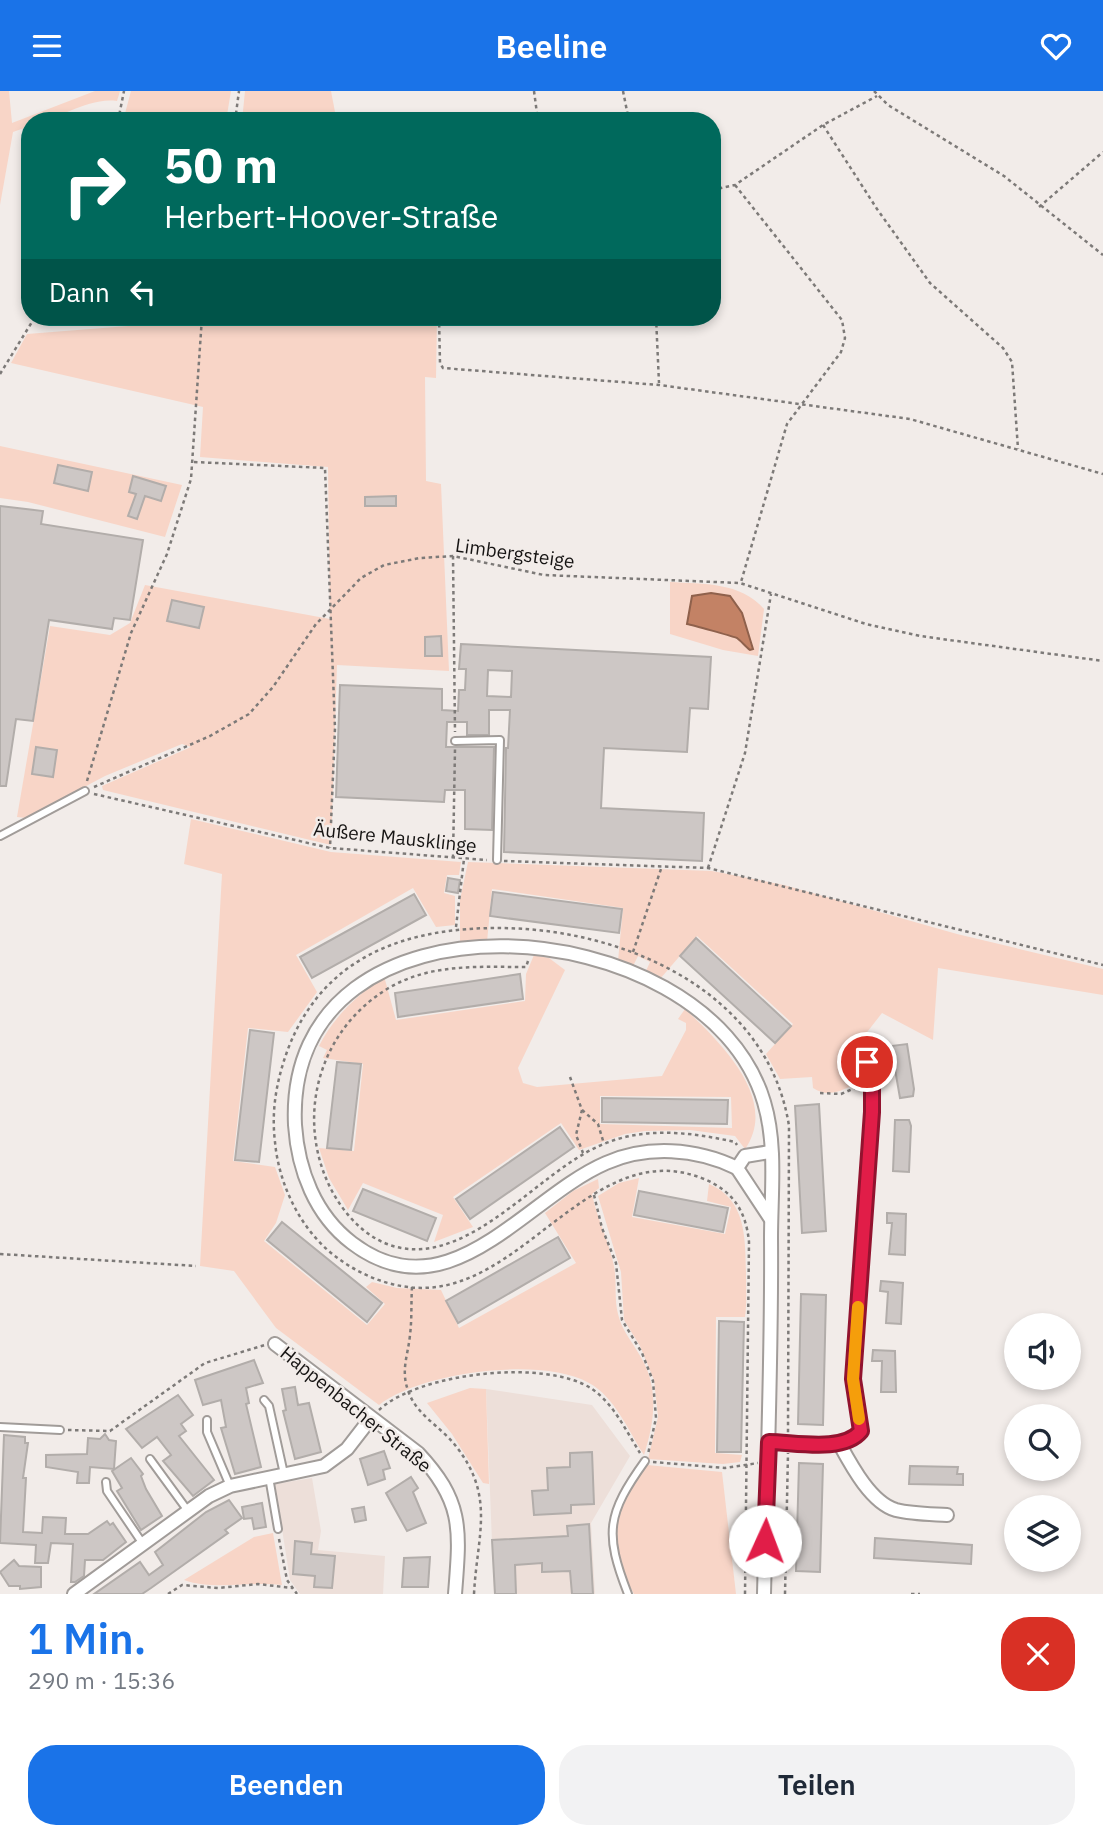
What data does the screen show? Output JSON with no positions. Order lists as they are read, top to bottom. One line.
{"streets":{"street":["Happenbacher Straße"],"path":["Limbergsteige","Äußere Mausklinge"]},"crossings":[["Limbergsteige","Äußere Mausklinge"]],"page":{"header":"Beeline","turn":["50 m","Herbert-Hoover-Straße"],"then":"Dann","heading":["1 Min.","290 m · 15:36"],"buttons":["Beenden","Teilen"]}}
